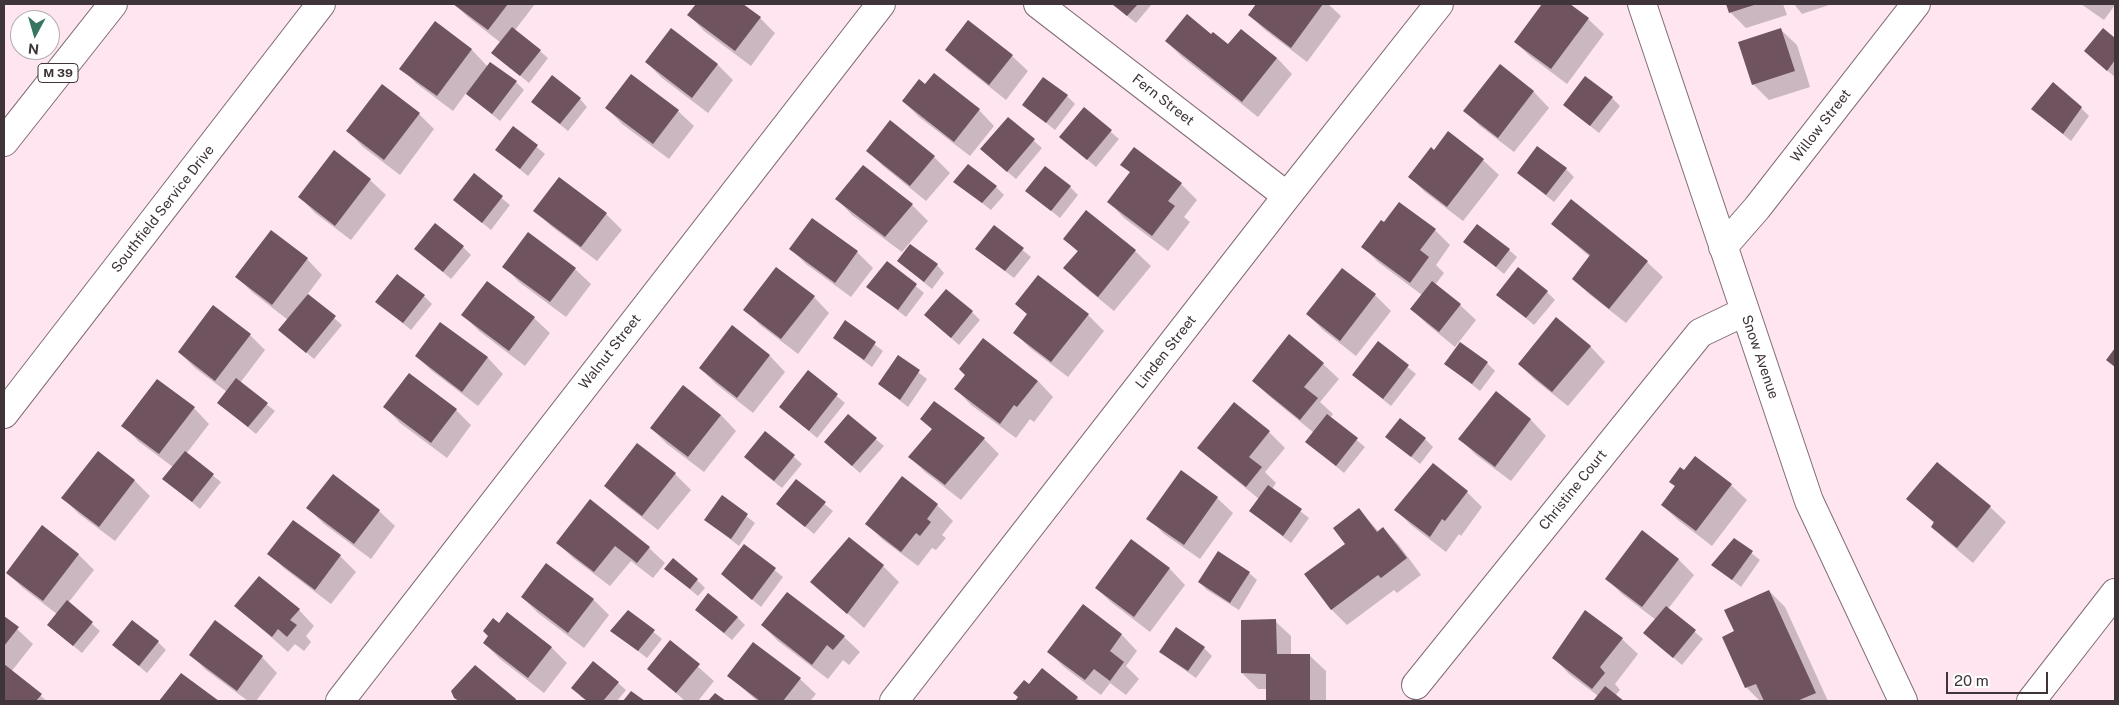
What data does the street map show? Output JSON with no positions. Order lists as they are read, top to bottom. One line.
{"streets":{"main road":["M 39","Fern Street","Willow Street","Southfield Service Drive","Walnut Street","Linden Street","Snow Avenue","Christine Court"]},"crossings":[["Fern Street","Linden Street"],["Willow Street","Snow Avenue"],["Snow Avenue","Christine Court"]],"scale_bar":"20 m","north":"bottom"}
